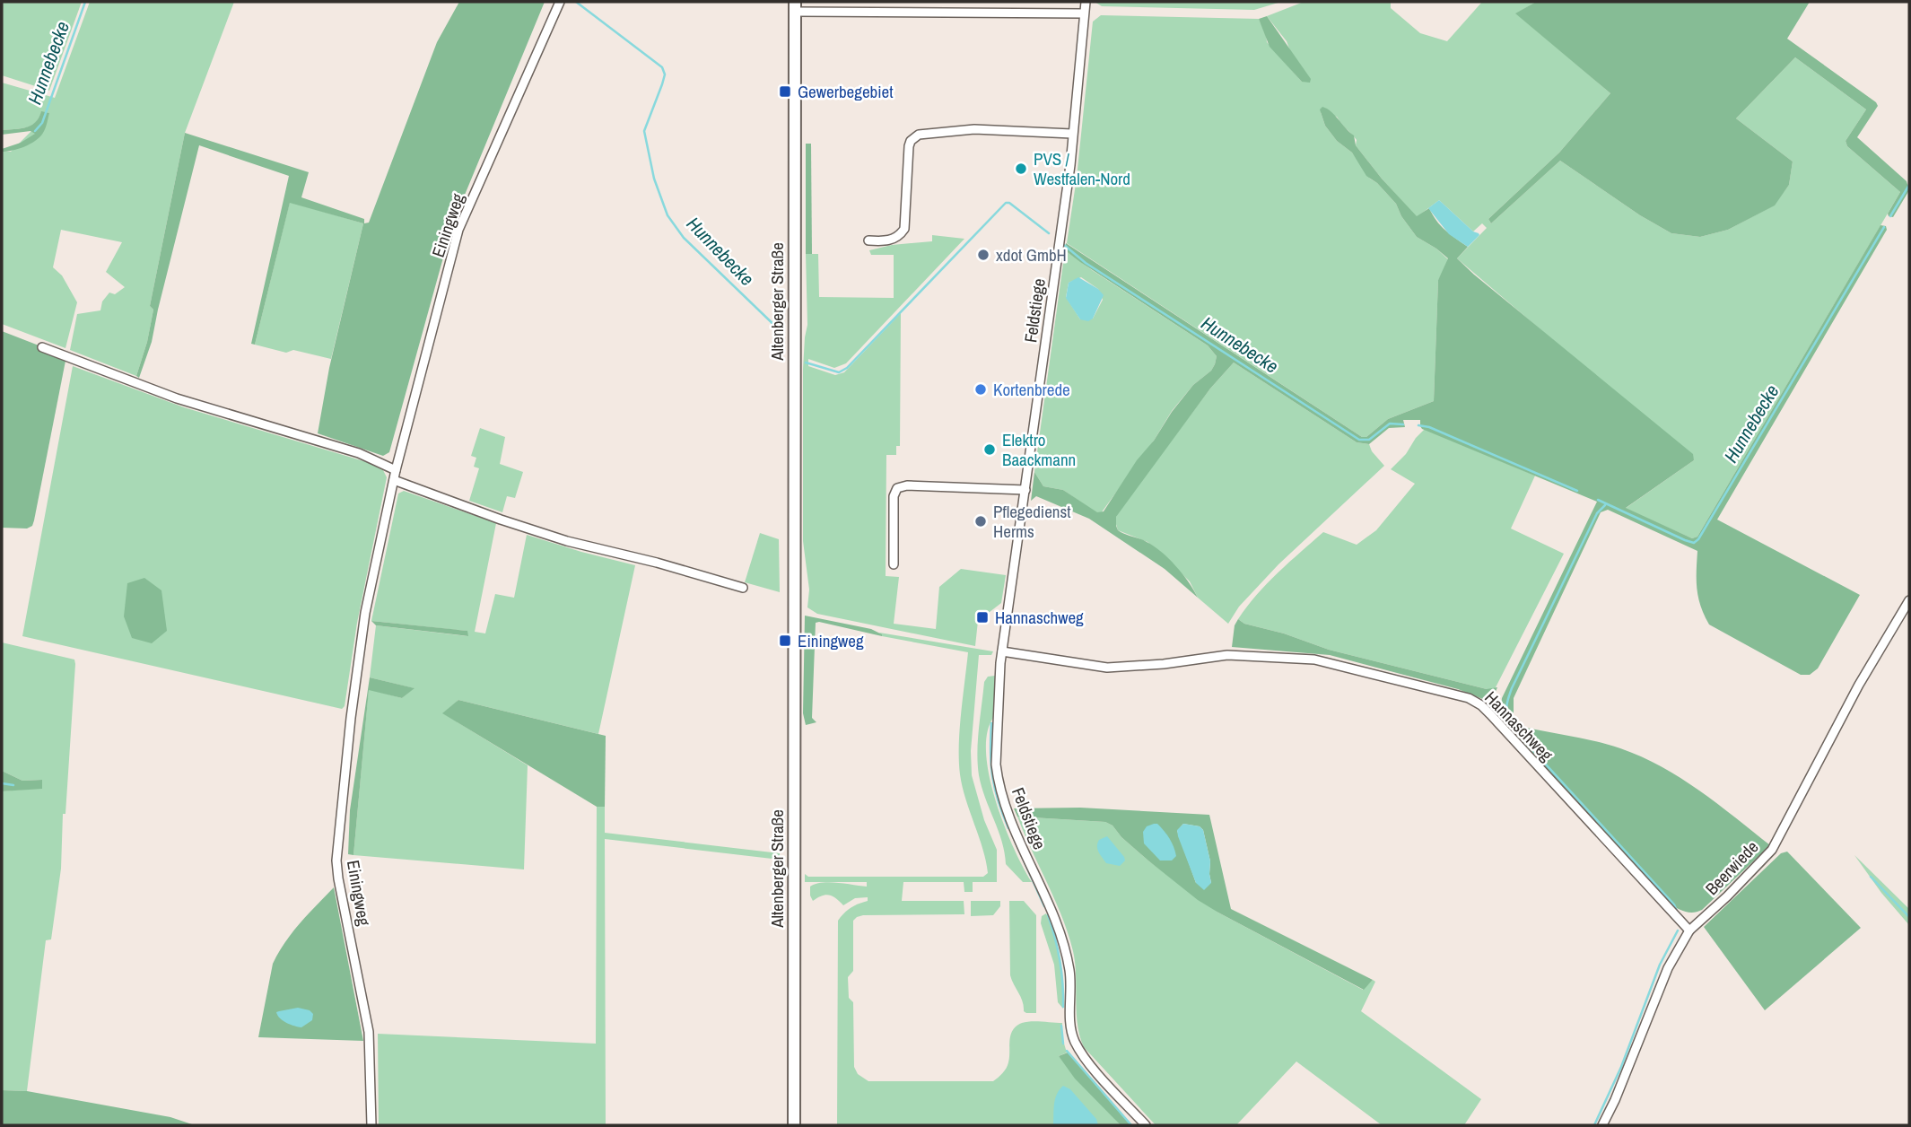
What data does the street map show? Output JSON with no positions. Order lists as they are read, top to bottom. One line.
{"streets":{"main road":["Altenberger Straße"],"street":["Einingweg","Feldstiege","Hannaschweg","Beerwiede"]},"crossings":[["Feldstiege","Hannaschweg"],["Hannaschweg","Beerwiede"]],"water":["Hunnebecke"],"places":{"transit":["Gewerbegebiet","Hannaschweg","Einingweg"],"other":["PVS / Westfalen-Nord","xdot GmbH","Kortenbrede","Elektro Baackmann","Pflegedienst Herms"]}}
